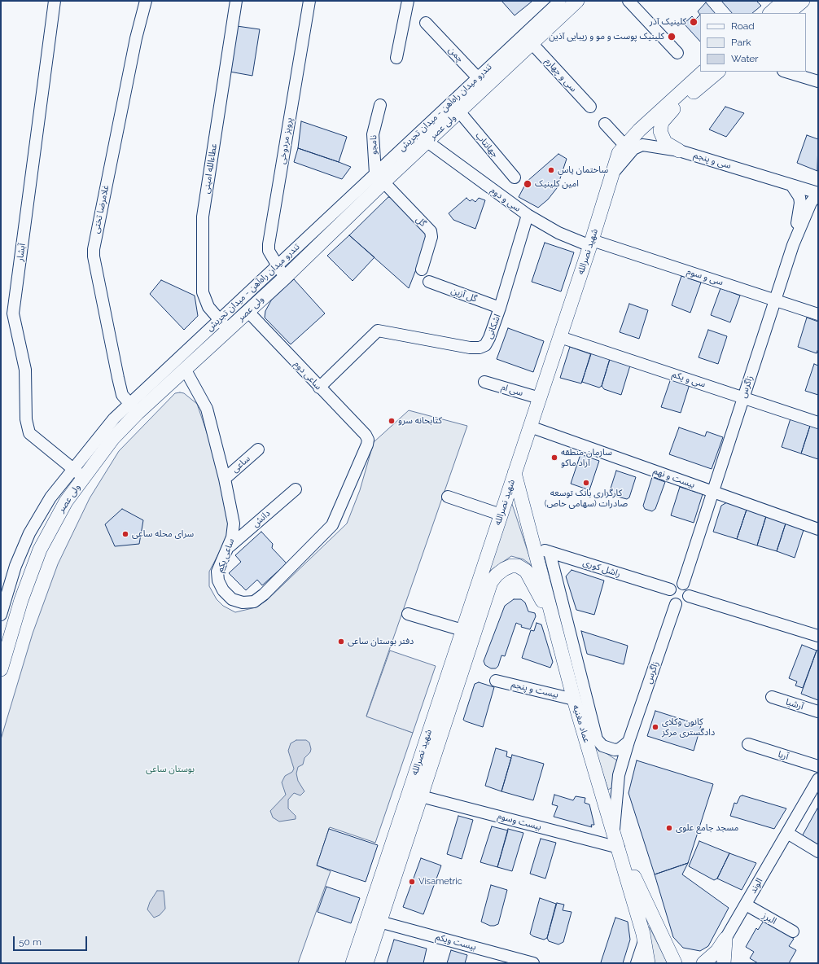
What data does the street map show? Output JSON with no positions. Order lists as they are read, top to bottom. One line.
{"streets":{"main road":["ولی عصر","شهید نصرالله","عماد مغنیه"],"street":["چمن","سی و چهارم","تندرو میدان راه‌آهن - میدان تجریش","پرویز مردوخی","نامجو","جهانتاب","سی و پنجم","عطاءالله امینی","سی و دوم","غلامرضا تختی","گل","آبشار","سی و سوم","گل آزین","اشکانی","ساعی دوم","سی و یکم","زاگرس","سی ام","ساعی","بیست و نهم","دانش","ساعی یکم","راشل کوری","بیست و پنجم","آرشیا","آریا","بیست وسوم","الوند","البرز","بیست ویکم"]},"crossings":[["چمن","تندرو میدان راه‌آهن - میدان تجریش"],["چمن","ولی عصر"],["سی و چهارم","ولی عصر"],["تندرو میدان راه‌آهن - میدان تجریش","ولی عصر"],["تندرو میدان راه‌آهن - میدان تجریش","پرویز مردوخی"],["تندرو میدان راه‌آهن - میدان تجریش","نامجو"],["تندرو میدان راه‌آهن - میدان تجریش","عطاءالله امینی"],["تندرو میدان راه‌آهن - میدان تجریش","غلامرضا تختی"],["تندرو میدان راه‌آهن - میدان تجریش","گل"],["تندرو میدان راه‌آهن - میدان تجریش","آبشار"],["ولی عصر","پرویز مردوخی"],["ولی عصر","نامجو"],["ولی عصر","جهانتاب"],["ولی عصر","عطاءالله امینی"],["ولی عصر","سی و دوم"],["ولی عصر","غلامرضا تختی"],["ولی عصر","گل"],["ولی عصر","آبشار"],["ولی عصر","ساعی دوم"],["ولی عصر","ساعی یکم"],["نامجو","گل"],["سی و پنجم","شهید نصرالله"],["سی و پنجم","زاگرس"],["سی و دوم","شهید نصرالله"],["سی و دوم","سی و سوم"],["سی و دوم","اشکانی"],["شهید نصرالله","سی و سوم"],["شهید نصرالله","سی و یکم"],["شهید نصرالله","سی ام"],["شهید نصرالله","بیست و نهم"],["شهید نصرالله","عماد مغنیه"],["شهید نصرالله","بیست وسوم"],["شهید نصرالله","بیست ویکم"],["سی و سوم","زاگرس"],["گل آزین","اشکانی"],["اشکانی","ساعی دوم"],["ساعی دوم","ساعی یکم"],["سی و یکم","زاگرس"],["زاگرس","بیست و نهم"],["زاگرس","عماد مغنیه"],["ساعی","ساعی یکم"],["دانش","ساعی یکم"],["راشل کوری","عماد مغنیه"],["بیست و پنجم","عماد مغنیه"],["عماد مغنیه","بیست وسوم"],["الوند","البرز"]],"parks":["بوستان ساعی"],"places":["کلینیک آذر","کلینیک پوست و مو و زیبایی آذین","ساختمان یاس","امین کلینیک","کتابخانه سرو","سازمان منطقه آزاد ماکو","کارگزاری بانک توسعه صادرات (سهامی خاص)","سرای محله ساعی","دفتر بوستان ساعی","کانون وکلای دادگستری مرکز","مسجد جامع علوی","Visametric"],"legend":["Road","Park","Water"],"scale_bar":"50 m"}
